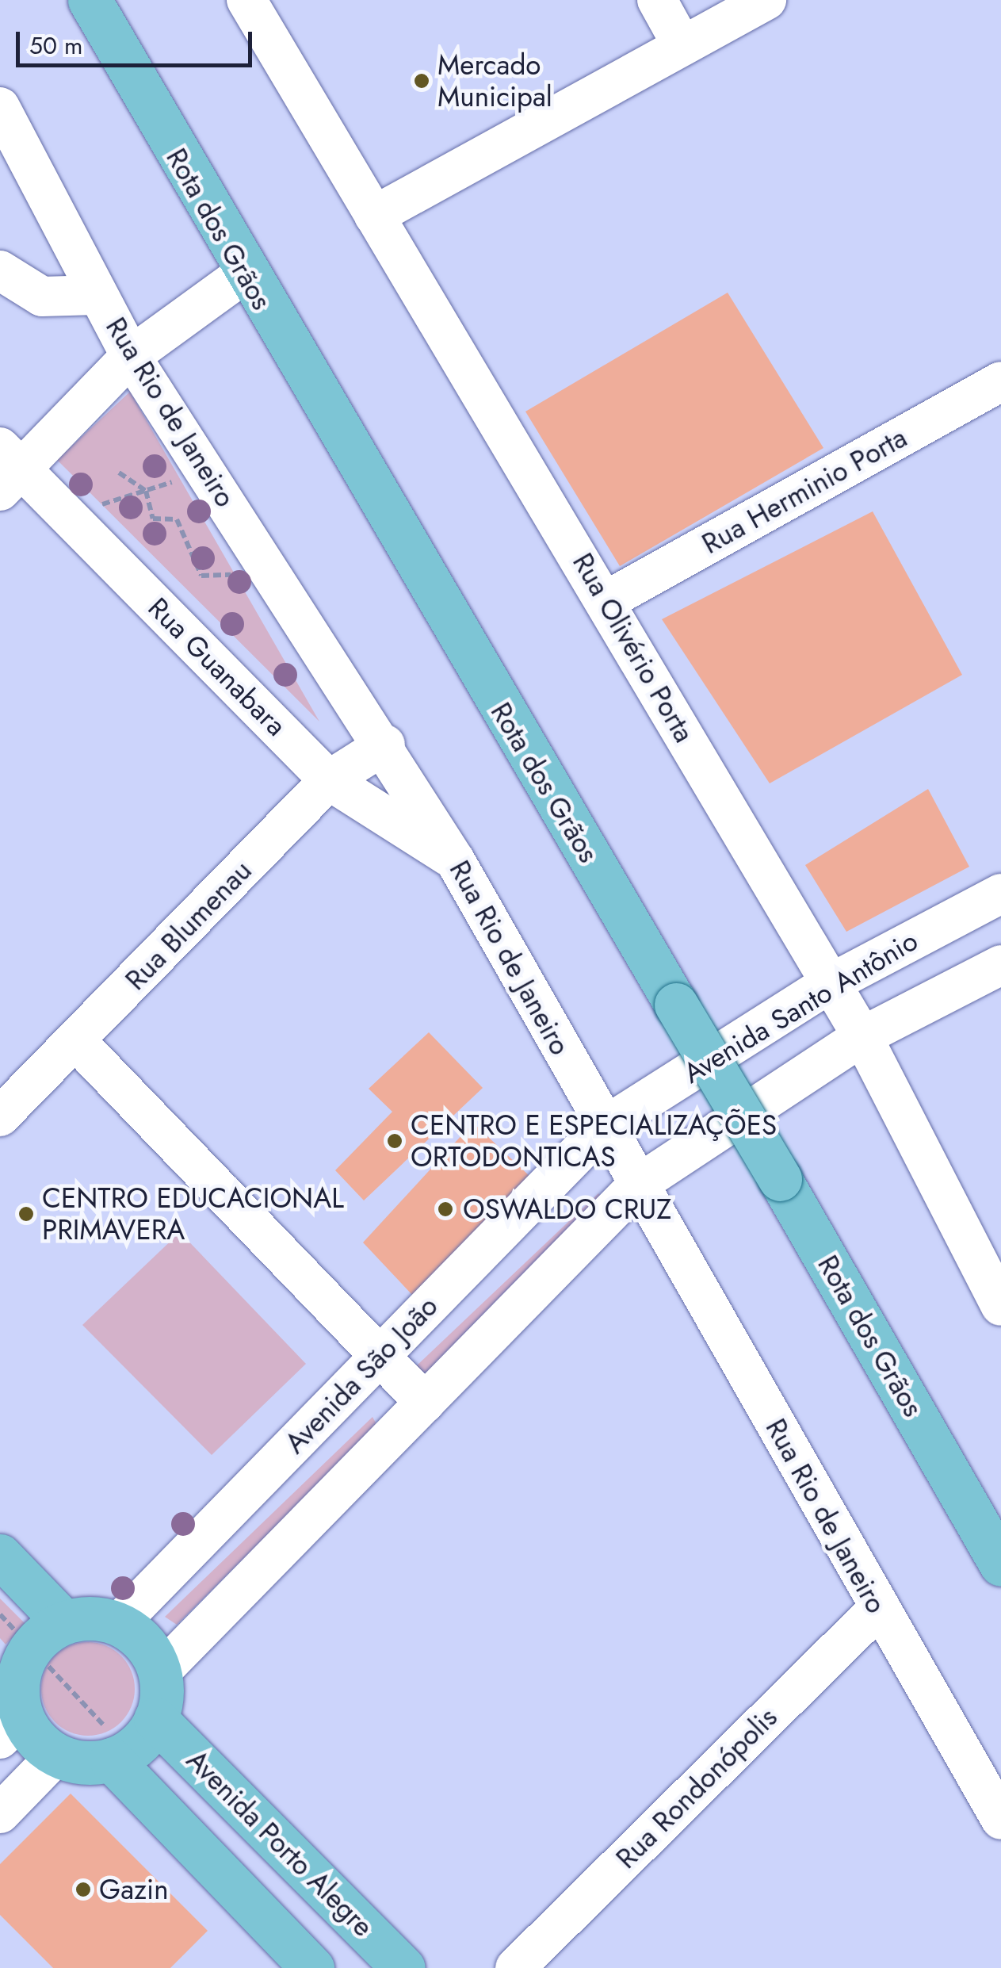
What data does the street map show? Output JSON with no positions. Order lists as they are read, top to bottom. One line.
{"streets":{"main road":["Rota dos Grãos","Avenida Porto Alegre"],"street":["Rua Rio de Janeiro","Rua Herminio Porta","Rua Olivério Porta","Rua Guanabara","Rua Blumenau","Avenida Santo Antônio","Avenida São João","Rua Rondonópolis"]},"crossings":[["Rua Rio de Janeiro","Rua Guanabara"],["Rua Rio de Janeiro","Rua Blumenau"],["Rua Rio de Janeiro","Avenida Santo Antônio"],["Rua Rio de Janeiro","Avenida São João"],["Rua Rio de Janeiro","Rua Rondonópolis"],["Rua Herminio Porta","Rua Olivério Porta"],["Rua Olivério Porta","Avenida Santo Antônio"],["Rua Guanabara","Rua Blumenau"],["Avenida Santo Antônio","Avenida São João"],["Avenida São João","Avenida Porto Alegre"]],"places":["Mercado Municipal","CENTRO E ESPECIALIZAÇÕES ORTODONTICAS","OSWALDO CRUZ","CENTRO EDUCACIONAL PRIMAVERA","Gazin"],"scale_bar":"50 m"}
